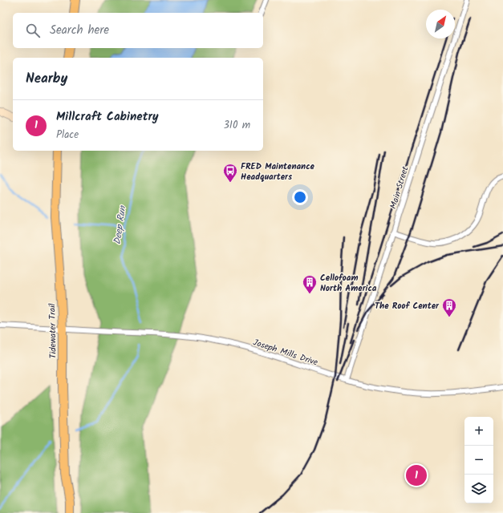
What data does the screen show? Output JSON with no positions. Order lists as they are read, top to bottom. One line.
{"streets":{"main road":["Tidewater Trail"],"street":["Main Street","Joseph Mills Drive"]},"crossings":[["Main Street","Joseph Mills Drive"],["Tidewater Trail","Joseph Mills Drive"]],"water":["Deep Run"],"places":{"bus stop":["FRED Maintenance Headquarters"],"building":["Cellofoam North America","The Roof Center"]},"north":"top right","page":{"search":"Search here","heading":"Nearby","list":[{"mark":"1","name":"Millcraft Cabinetry","note":"Place","value":"310 m"}],"map_buttons":["+","−"],"pins":"1"}}
